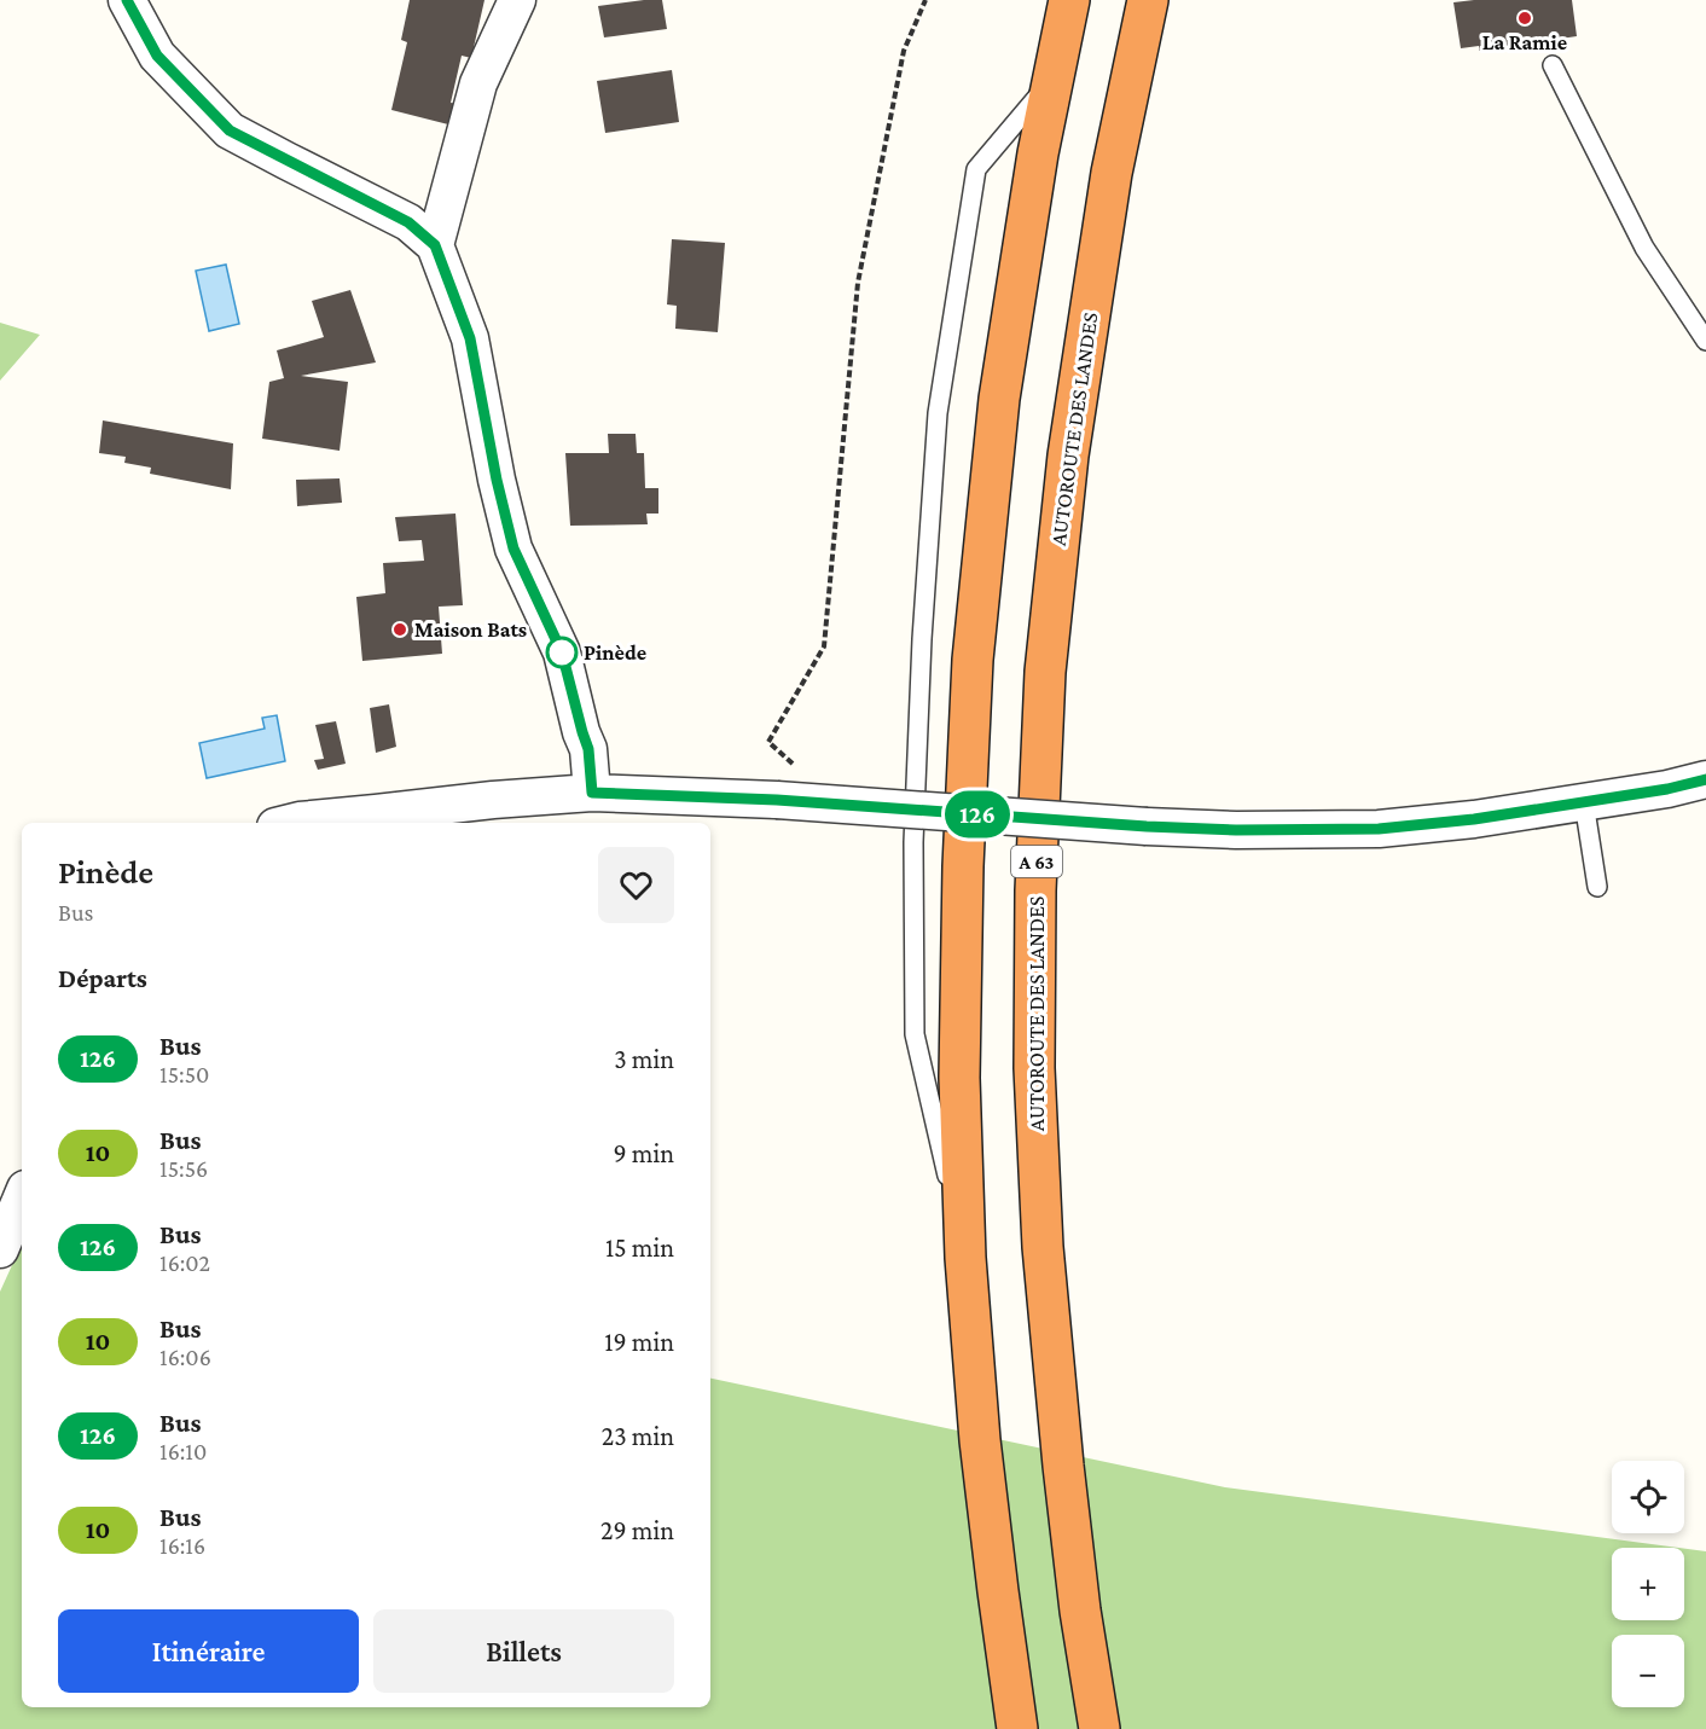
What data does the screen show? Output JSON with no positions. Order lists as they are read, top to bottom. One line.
{"streets":{"highway":["AUTOROUTE DES LANDES","A 63"]},"places":["La Ramie","Maison Bats","Pinède"],"lines":["bus line 126"],"page":{"on_map":"126","heading":[["Pinède","Bus"],"Départs"],"list":[{"mark":"126","name":"Bus","note":"15:50","value":"3 min"},{"mark":"10","name":"Bus","note":"15:56","value":"9 min"},{"mark":"126","name":"Bus","note":"16:02","value":"15 min"},{"mark":"10","name":"Bus","note":"16:06","value":"19 min"},{"mark":"126","name":"Bus","note":"16:10","value":"23 min"},{"mark":"10","name":"Bus","note":"16:16","value":"29 min"}],"map_buttons":["+","−"],"buttons":["Itinéraire","Billets"]}}
